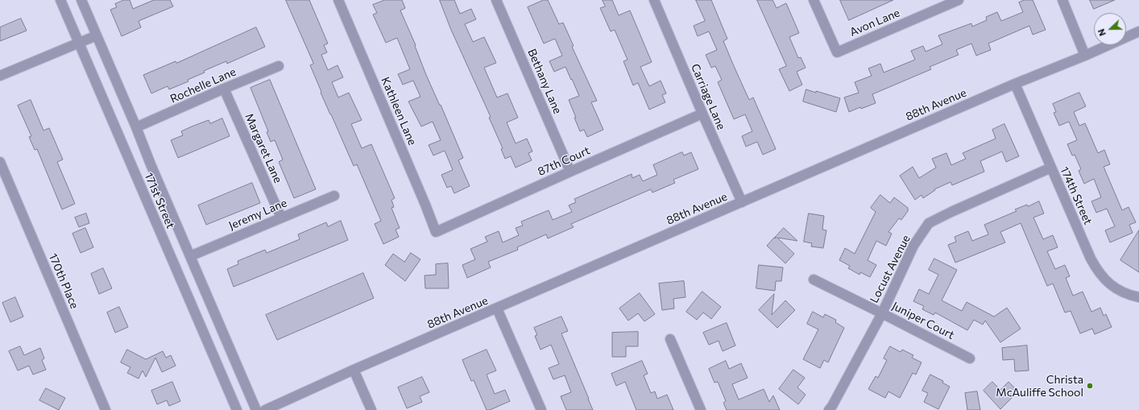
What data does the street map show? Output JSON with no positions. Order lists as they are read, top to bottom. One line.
{"streets":{"street":["Avon Lane","Bethany Lane","Rochelle Lane","Carriage Lane","88th Avenue","Kathleen Lane","Margaret Lane","87th Court","174th Street","171st Street","Jeremy Lane","Locust Avenue","170th Place","Juniper Court"]},"crossings":[["Bethany Lane","87th Court"],["Rochelle Lane","Margaret Lane"],["Rochelle Lane","171st Street"],["Carriage Lane","88th Avenue"],["Carriage Lane","87th Court"],["88th Avenue","174th Street"],["Kathleen Lane","87th Court"],["Margaret Lane","Jeremy Lane"],["174th Street","Locust Avenue"],["171st Street","Jeremy Lane"],["Locust Avenue","Juniper Court"]],"places":["Christa McAuliffe School"],"north":"left"}
